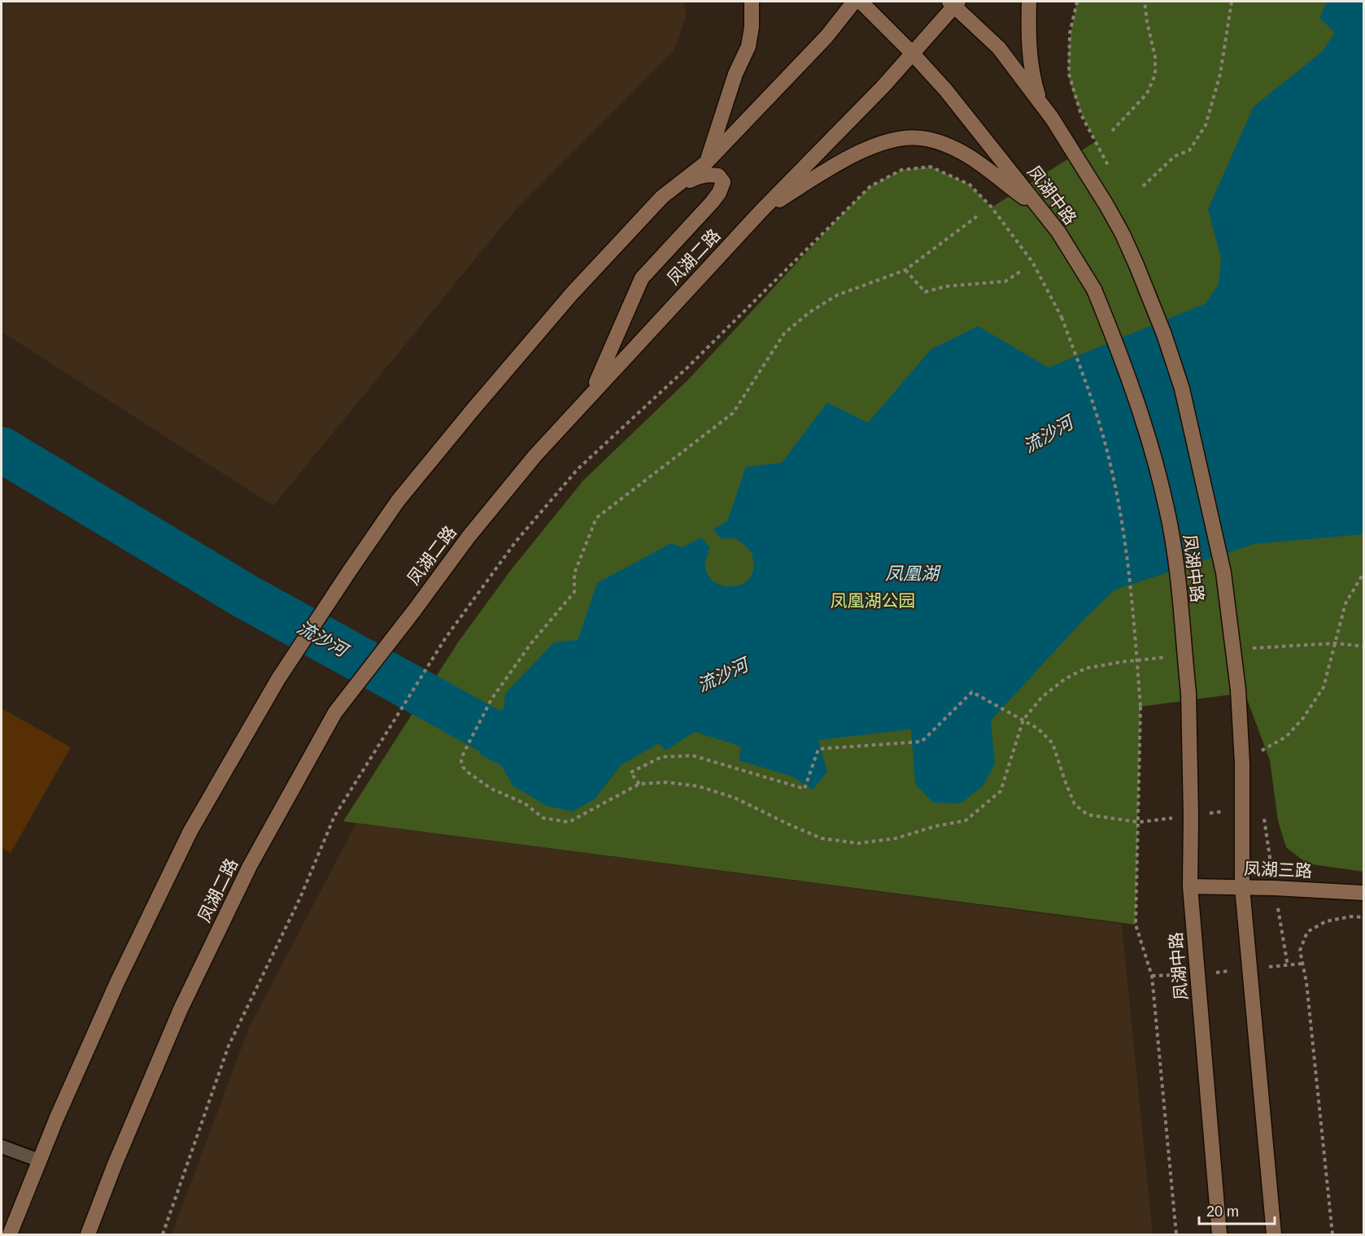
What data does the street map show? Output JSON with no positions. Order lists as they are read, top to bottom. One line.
{"streets":{"street":["凤湖中路","凤湖二路","凤湖三路"]},"crossings":[["凤湖中路","凤湖二路"],["凤湖中路","凤湖三路"]],"water":["流沙河","凤凰湖"],"parks":["凤凰湖公园"],"scale_bar":"20 m"}
